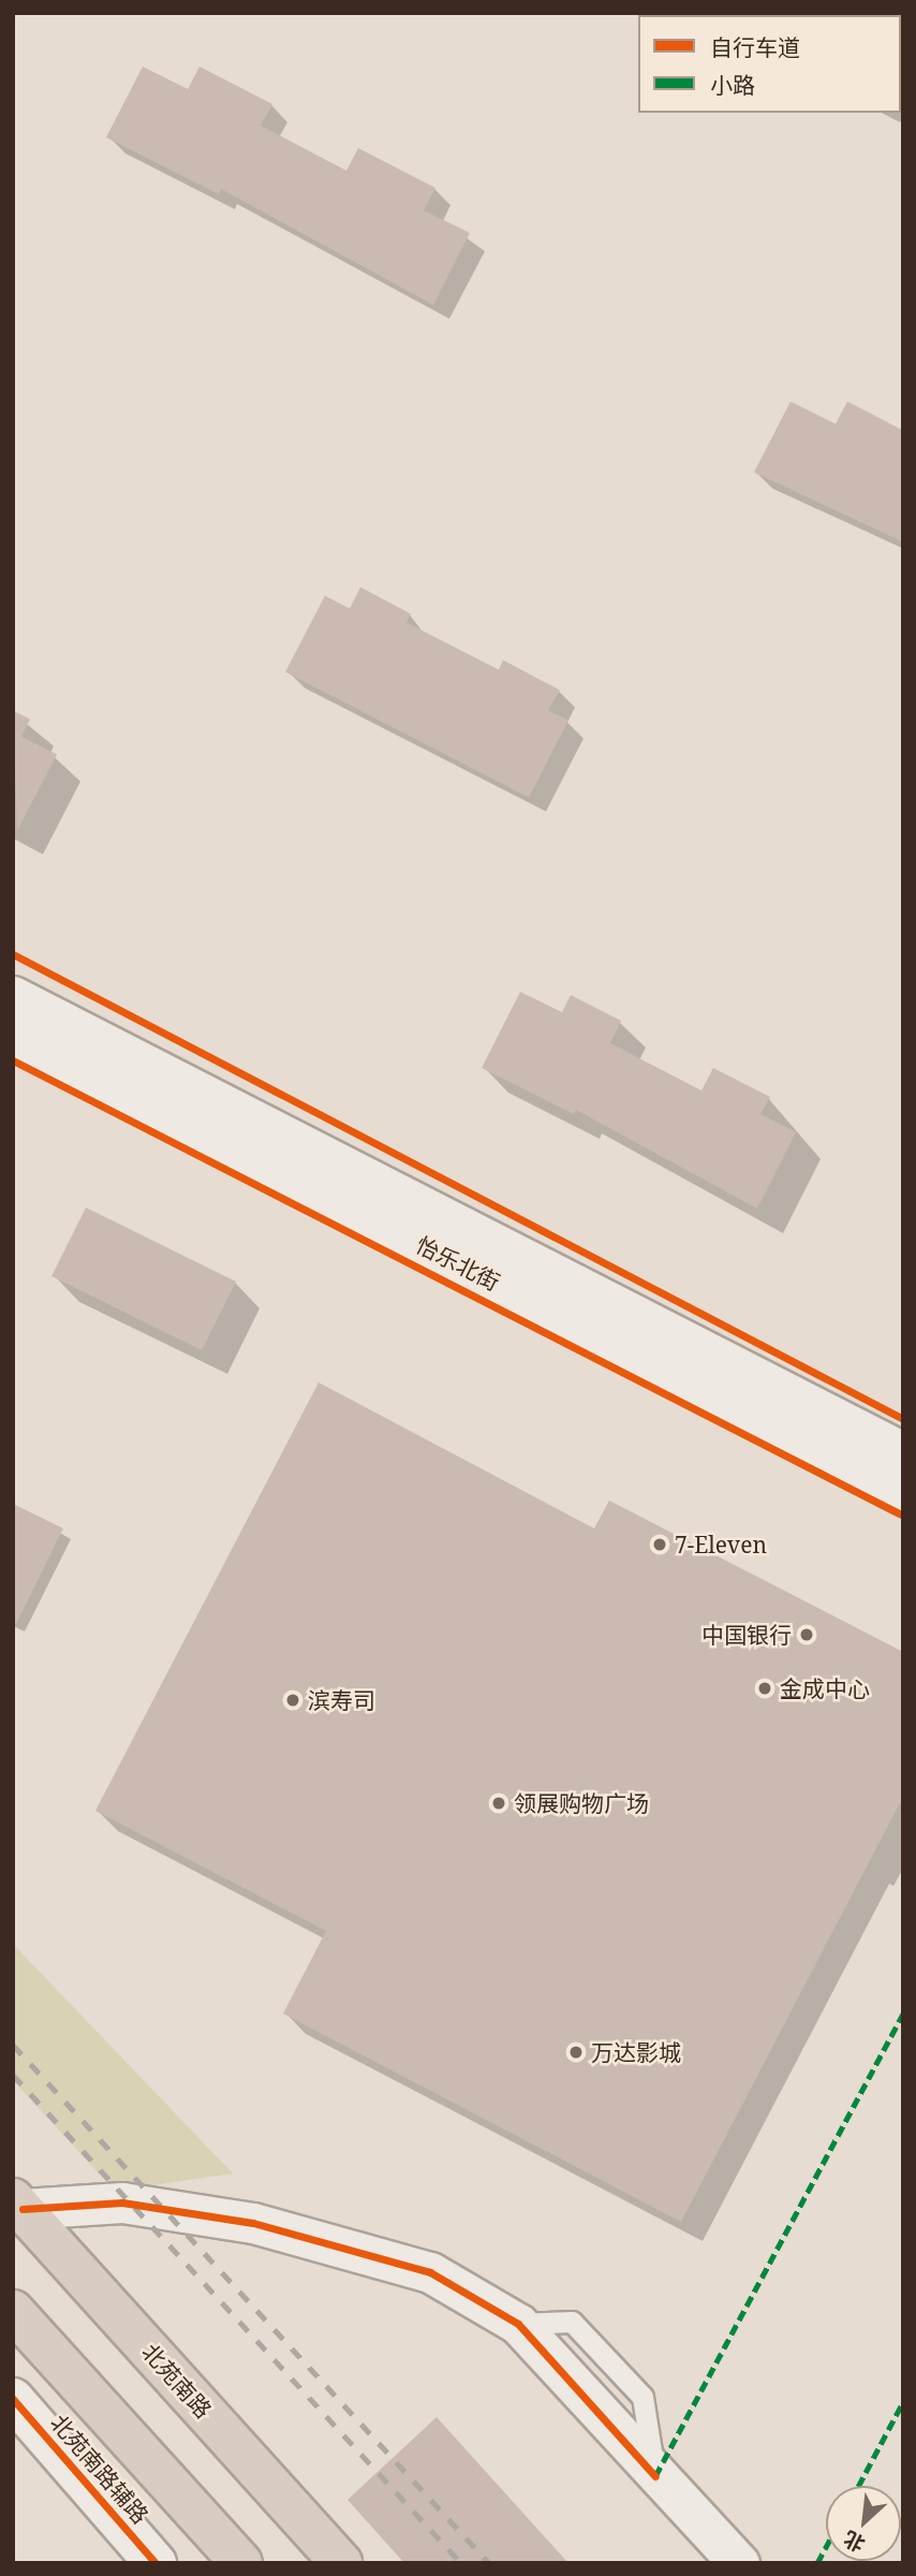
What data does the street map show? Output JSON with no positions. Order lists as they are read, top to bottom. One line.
{"streets":{"highway":["北苑南路"],"main road":["怡乐北街","北苑南路辅路"]},"places":["7-Eleven","中国银行","金成中心","滨寿司","领展购物广场","万达影城"],"legend":["自行车道","小路"],"north":"bottom left"}
